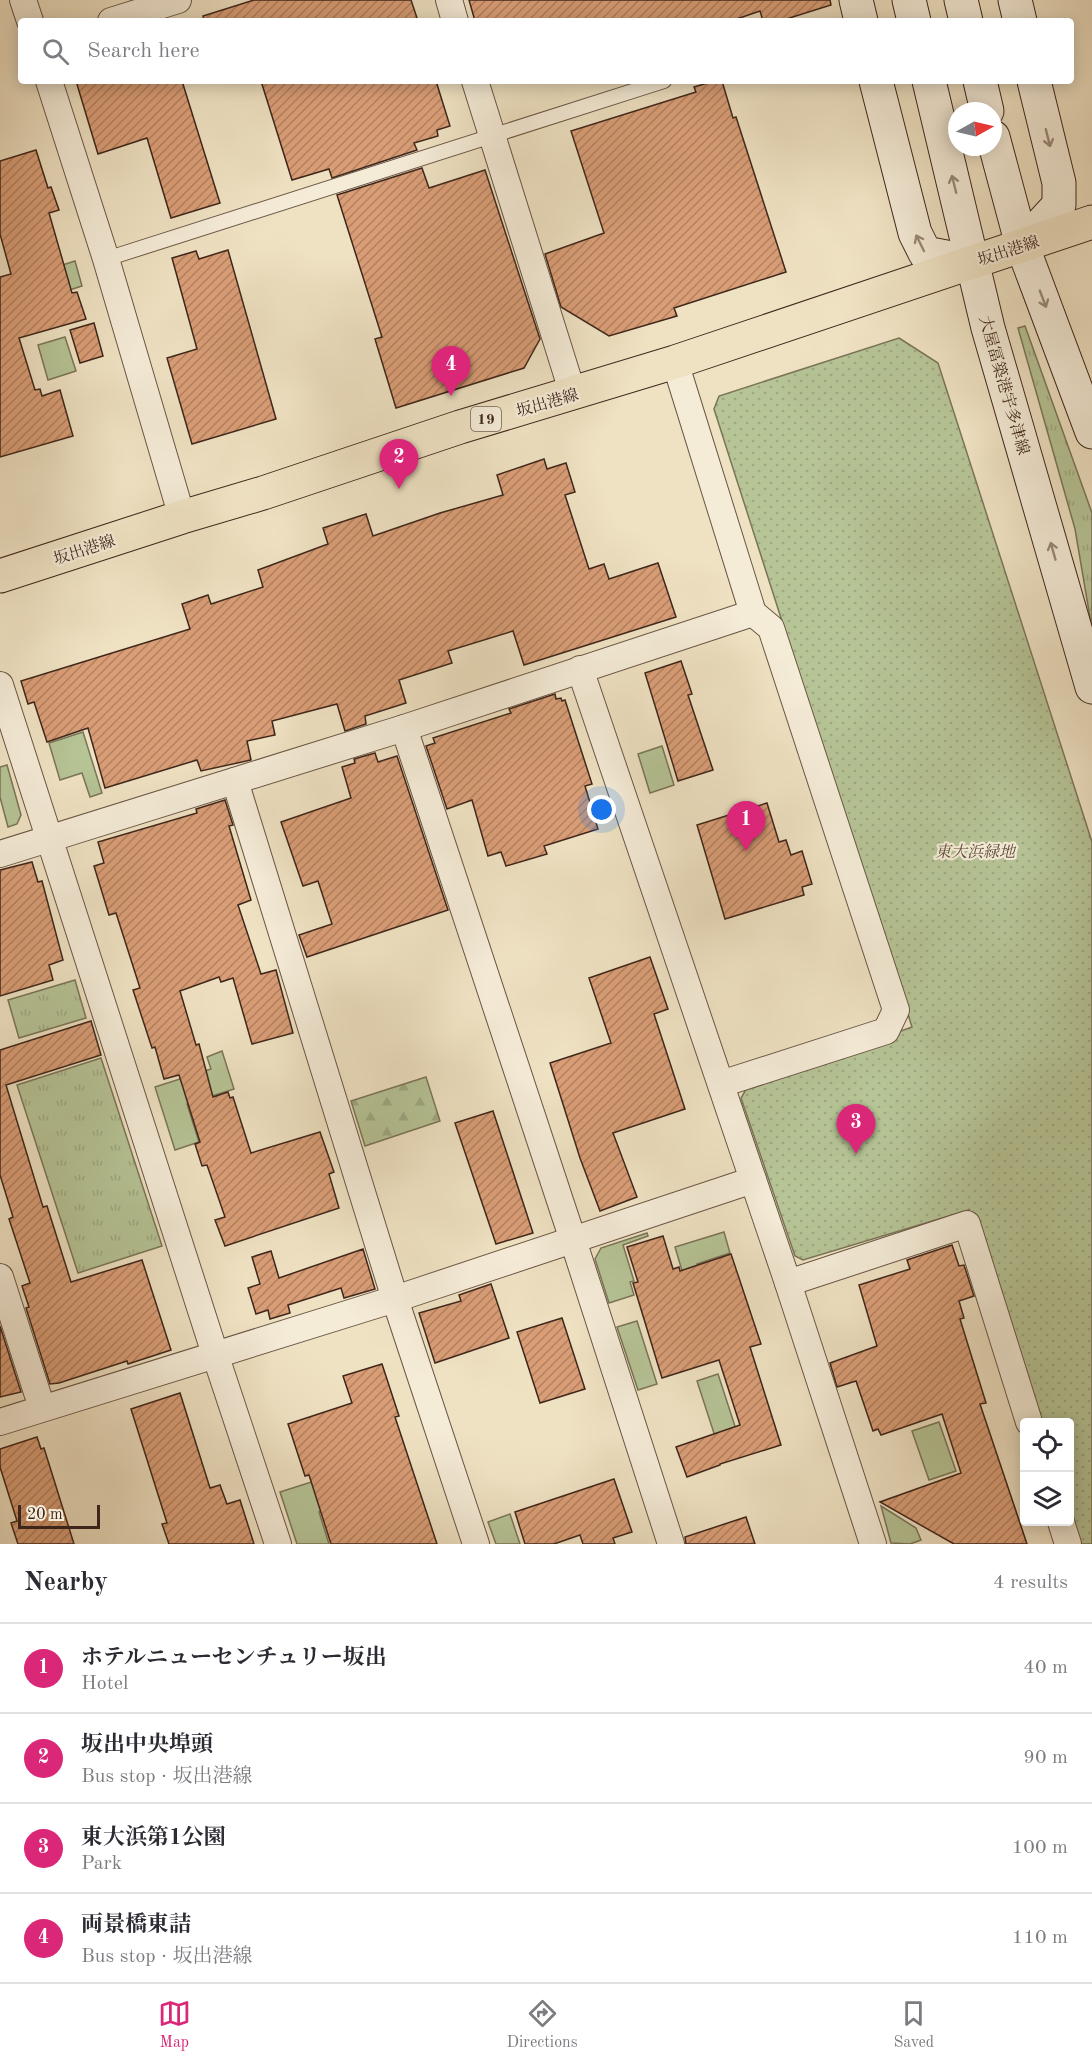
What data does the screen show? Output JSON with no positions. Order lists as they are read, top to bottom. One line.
{"streets":{"main road":["坂出港線","大屋冨築港宇多津線","19"]},"crossings":[["坂出港線","大屋冨築港宇多津線"]],"parks":["東大浜緑地"],"scale_bar":"20 m","north":"right","page":{"search":"Search here","pins":["4","2","1","3"],"scale":"20 m","heading":["Nearby","4 results"],"list":[{"mark":"1","name":"ホテルニューセンチュリー坂出","note":"Hotel","value":"40 m"},{"mark":"2","name":"坂出中央埠頭","note":"Bus stop · 坂出港線","value":"90 m"},{"mark":"3","name":"東大浜第1公園","note":"Park","value":"100 m"},{"mark":"4","name":"両景橋東詰","note":"Bus stop · 坂出港線","value":"110 m"}],"nav":["Map","Directions","Saved"]}}
